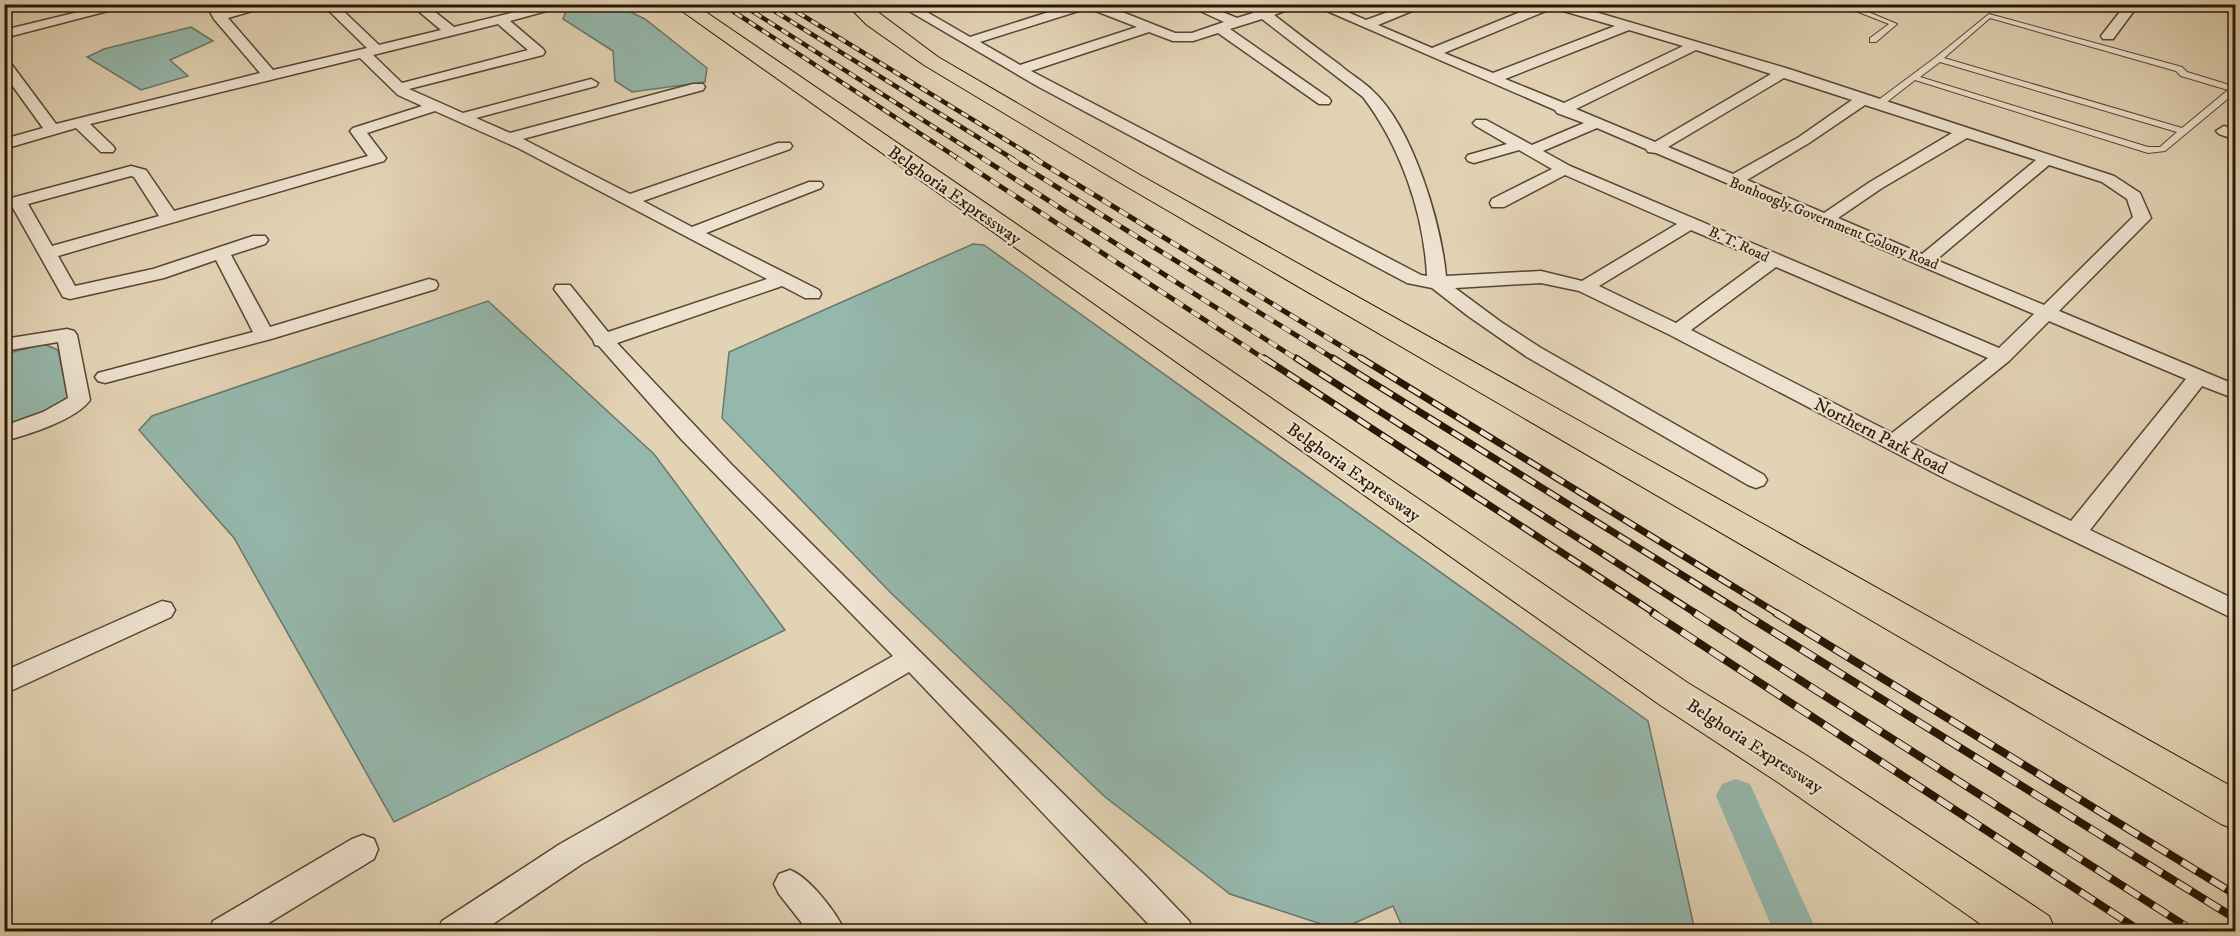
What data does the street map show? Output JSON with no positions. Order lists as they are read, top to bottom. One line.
{"streets":{"highway":["Belghoria Expressway"],"street":["Bonhoogly Government Colony Road","B. T. Road","Northern Park Road"]}}
